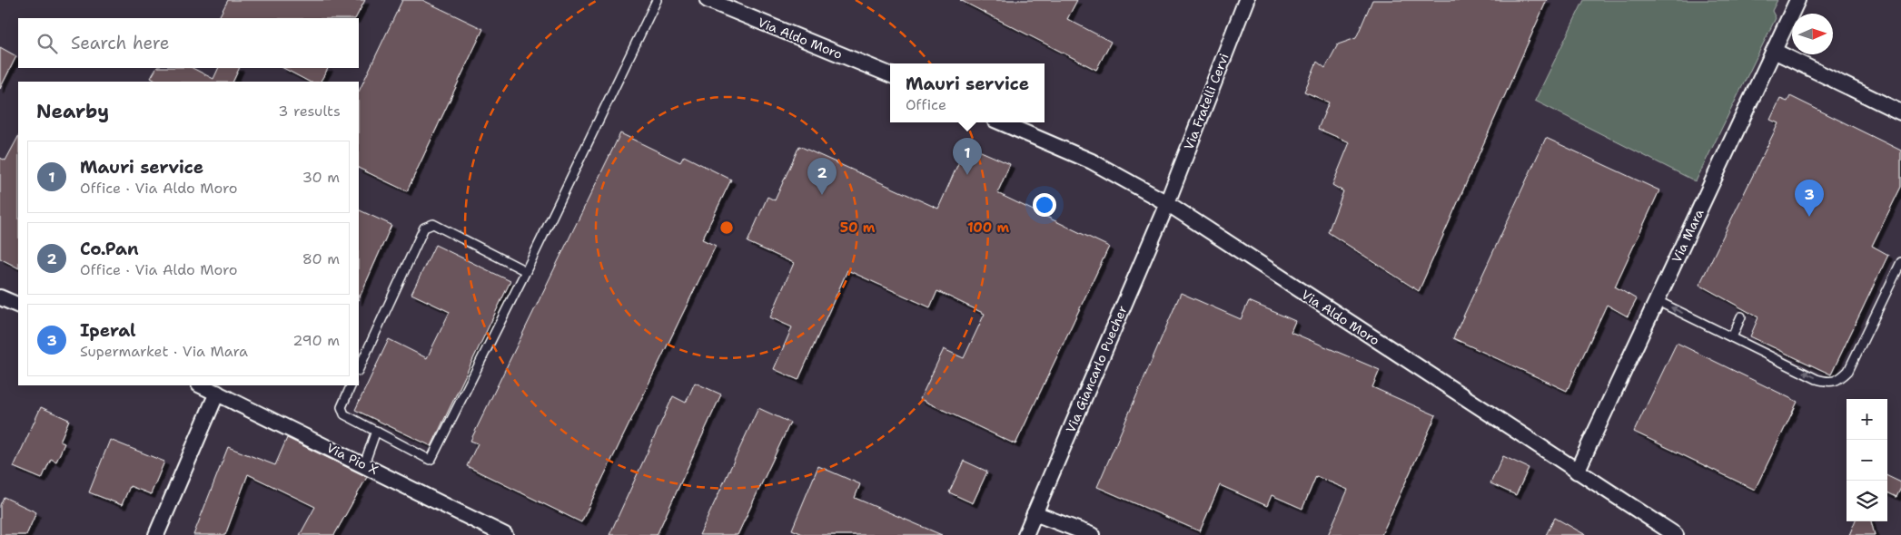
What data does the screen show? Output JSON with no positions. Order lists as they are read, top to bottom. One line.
{"streets":{"street":["Via Aldo Moro","Via Fratelli Cervi","Via Mara","Via Giancarlo Puecher","Via Pio X"]},"crossings":[["Via Aldo Moro","Via Fratelli Cervi"],["Via Aldo Moro","Via Mara"],["Via Aldo Moro","Via Giancarlo Puecher"],["Via Fratelli Cervi","Via Giancarlo Puecher"]],"north":"right","page":{"search":"Search here","popup":["Mauri service","Office"],"heading":["Nearby","3 results"],"pins":["1","2","3"],"list":[{"mark":"1","name":"Mauri service","note":"Office · Via Aldo Moro","value":"30 m"},{"mark":"2","name":"Co.Pan","note":"Office · Via Aldo Moro","value":"80 m"},{"mark":"3","name":"Iperal","note":"Supermarket · Via Mara","value":"290 m"}],"map_buttons":["+","−"]},"rings":["50 m","100 m"]}
